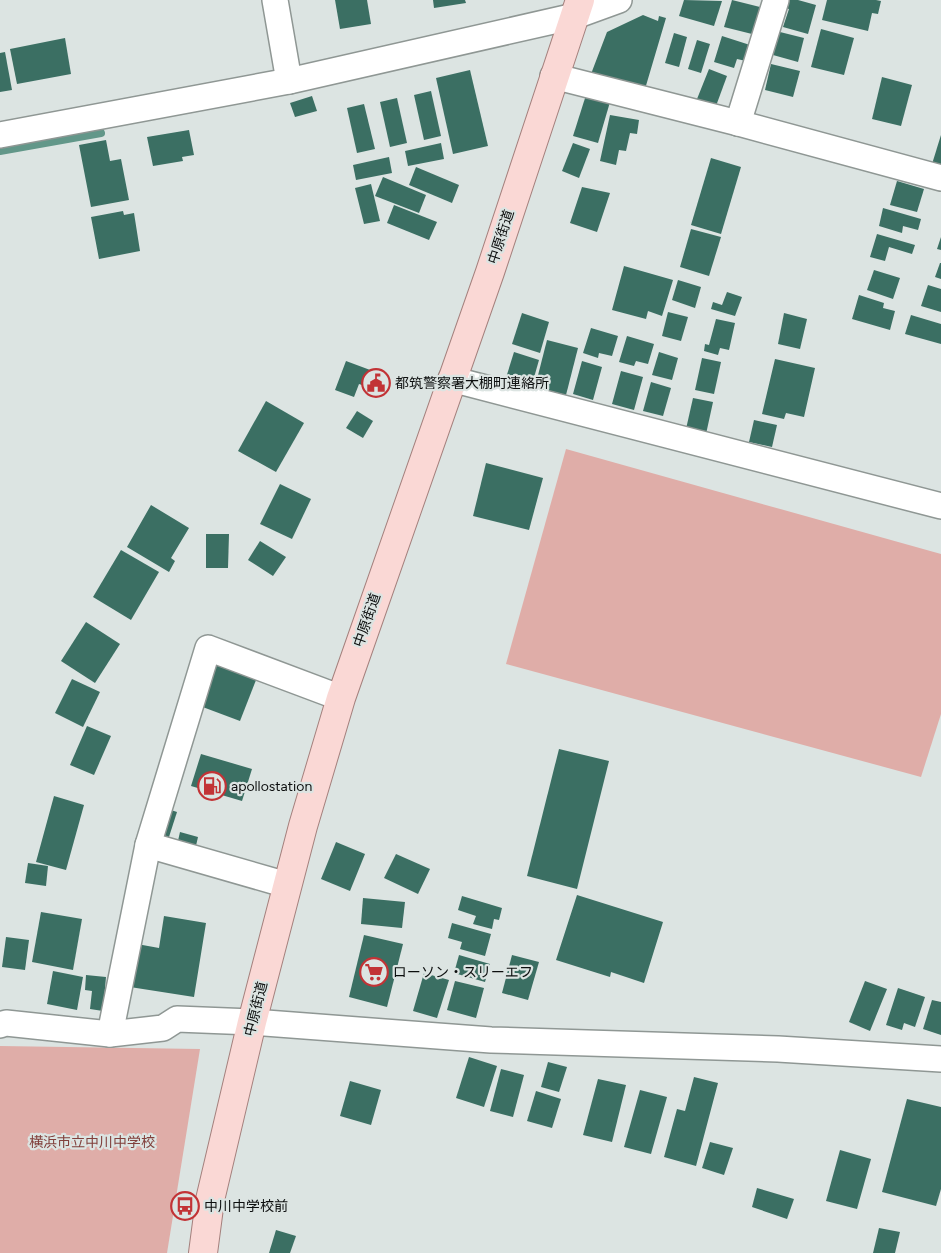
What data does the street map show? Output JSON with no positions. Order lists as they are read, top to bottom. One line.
{"streets":{"main road":["中原街道"]},"parks":["横浜市立中川中学校"],"places":{"public building":["都筑警察署大棚町連絡所"],"fuel station":["apollostation"],"supermarket":["ローソン・スリーエフ"],"bus stop":["中川中学校前"]}}
